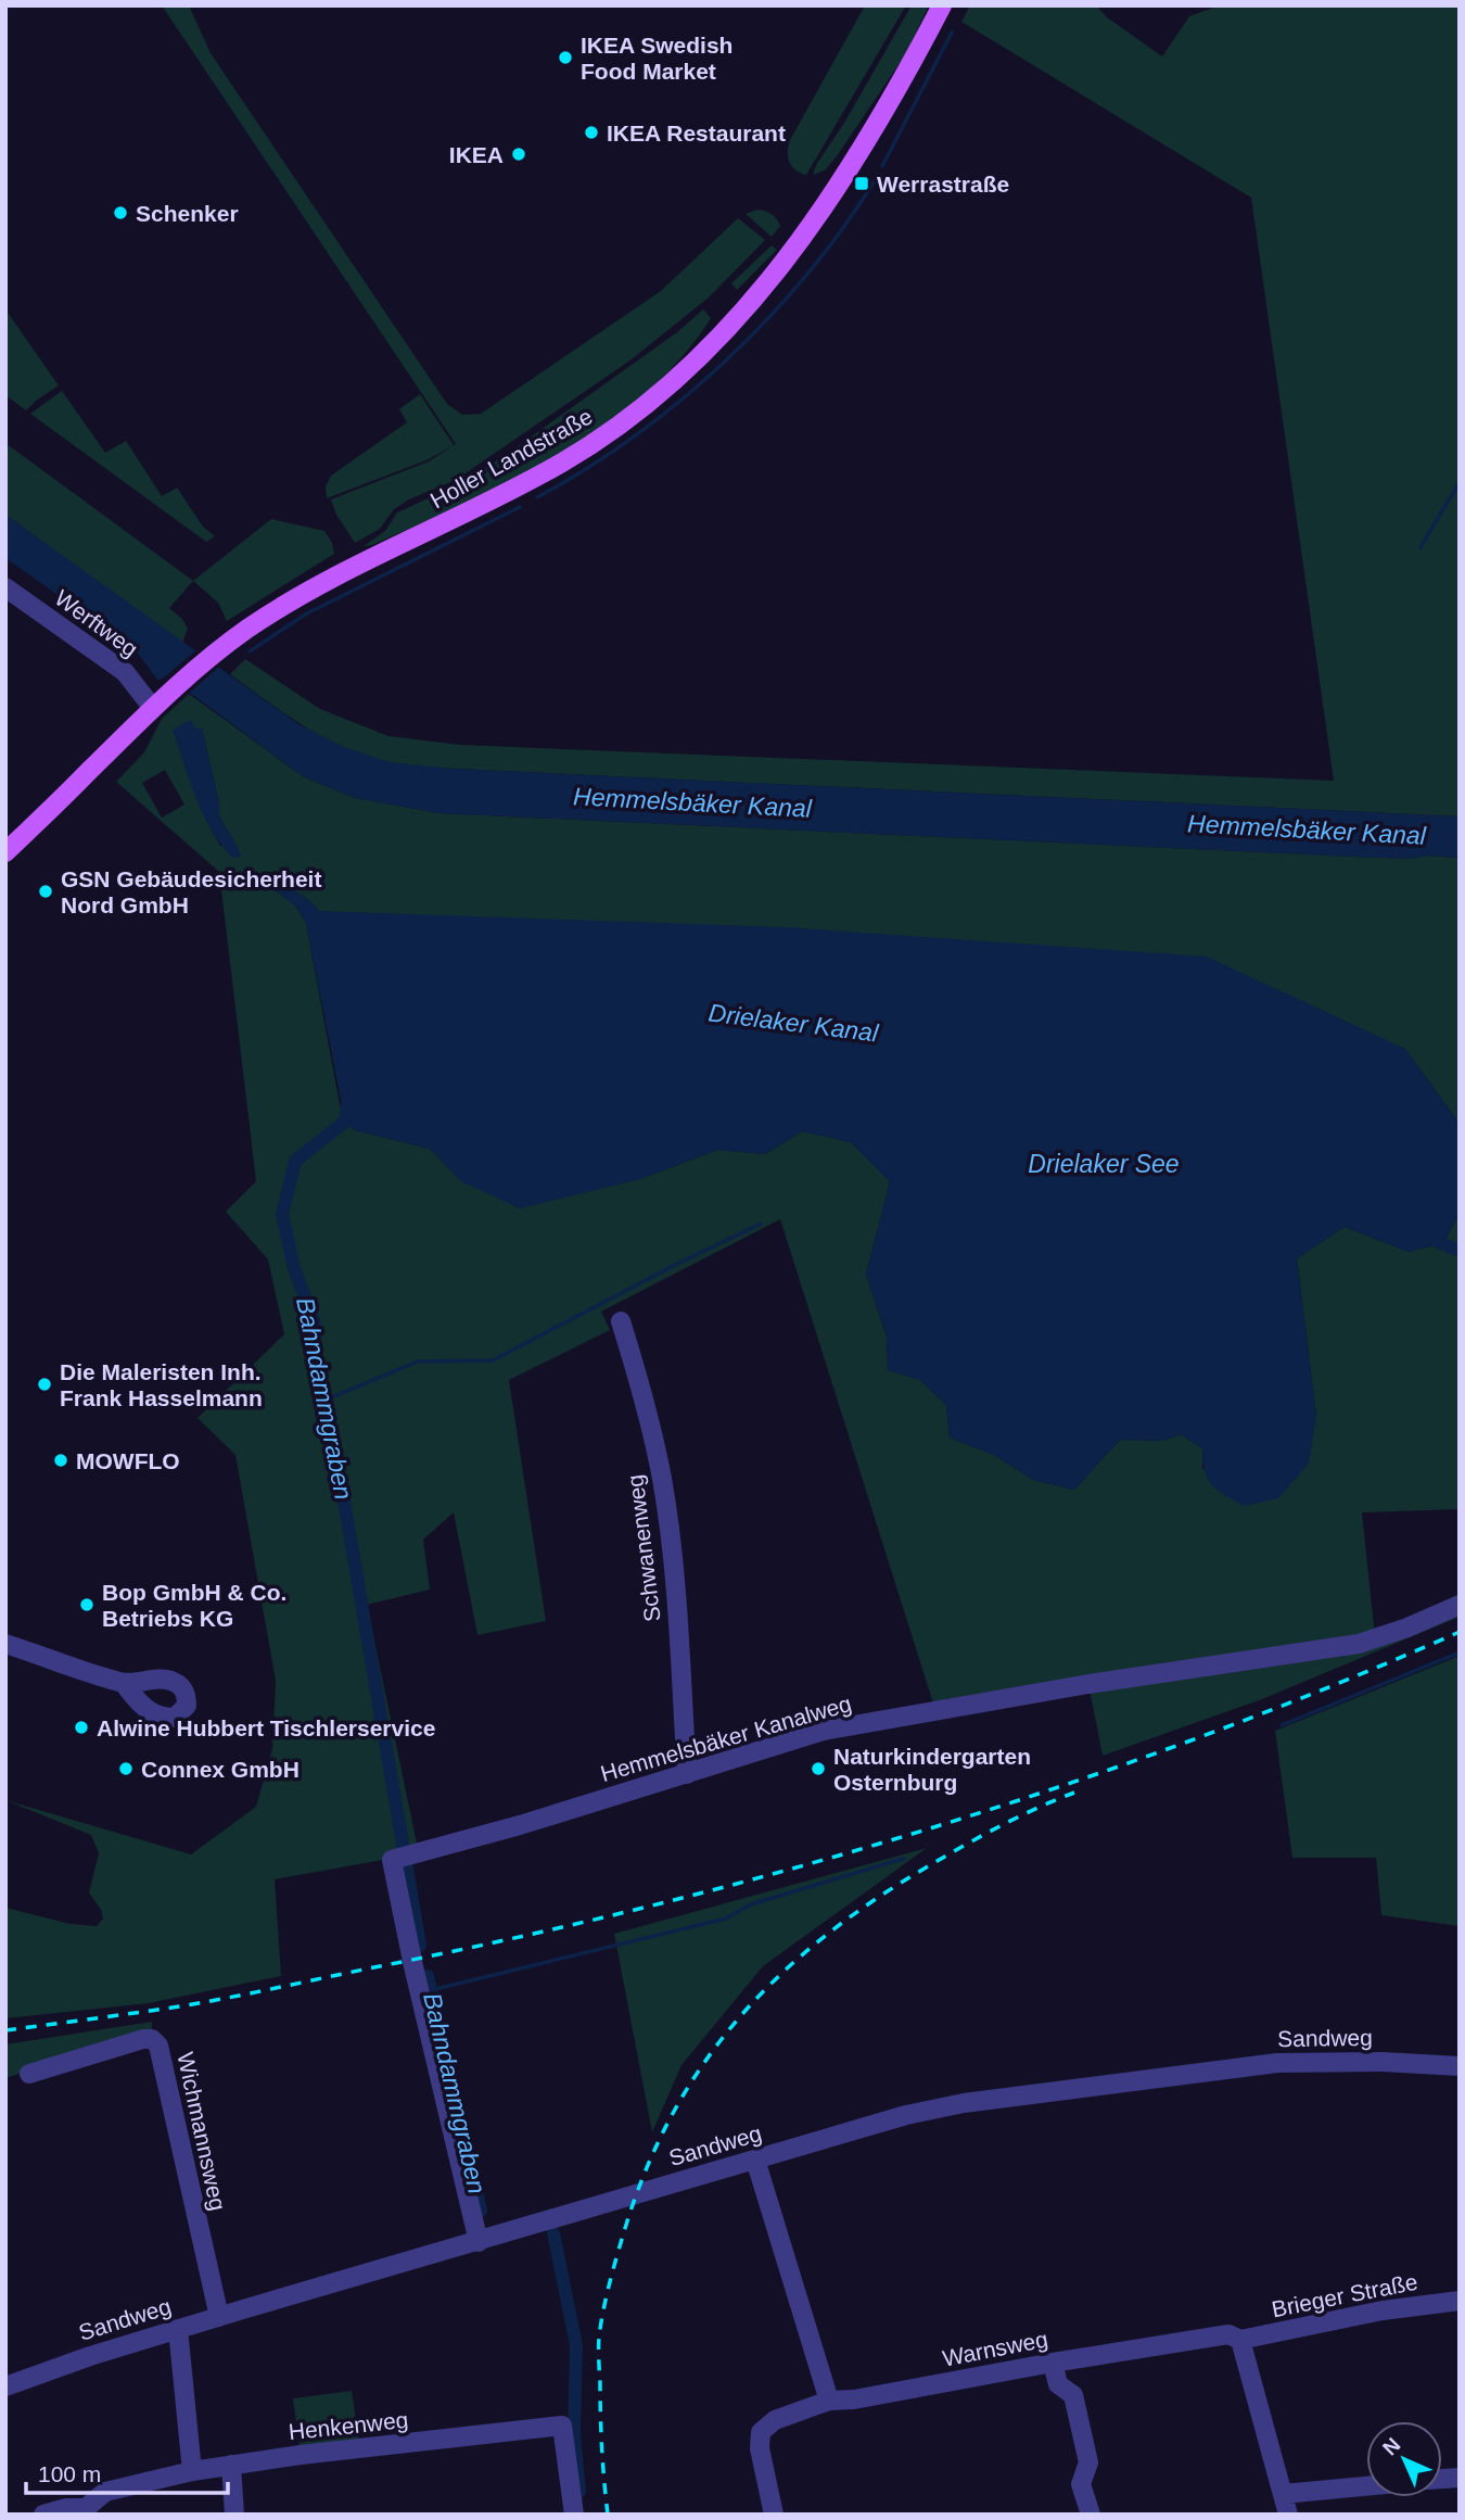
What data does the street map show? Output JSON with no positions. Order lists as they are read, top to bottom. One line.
{"streets":{"main road":["Holler Landstraße"],"street":["Werftweg","Schwanenweg","Hemmelsbäker Kanalweg","Sandweg","Wichmannsweg","Brieger Straße","Warnsweg","Henkenweg"]},"crossings":[["Holler Landstraße","Werftweg"],["Schwanenweg","Hemmelsbäker Kanalweg"],["Hemmelsbäker Kanalweg","Sandweg"],["Sandweg","Wichmannsweg"],["Brieger Straße","Warnsweg"]],"water":["Hemmelsbäker Kanal","Drielaker Kanal","Drielaker See","Bahndammgraben"],"places":{"other":["IKEA Swedish Food Market","IKEA Restaurant","IKEA","Schenker","GSN Gebäudesicherheit Nord GmbH","Die Maleristen Inh. Frank Hasselmann","MOWFLO","Bop GmbH & Co. Betriebs KG","Alwine Hubbert Tischlerservice","Connex GmbH","Naturkindergarten Osternburg"],"transit":["Werrastraße"]},"scale_bar":"100 m","north":"top left"}
